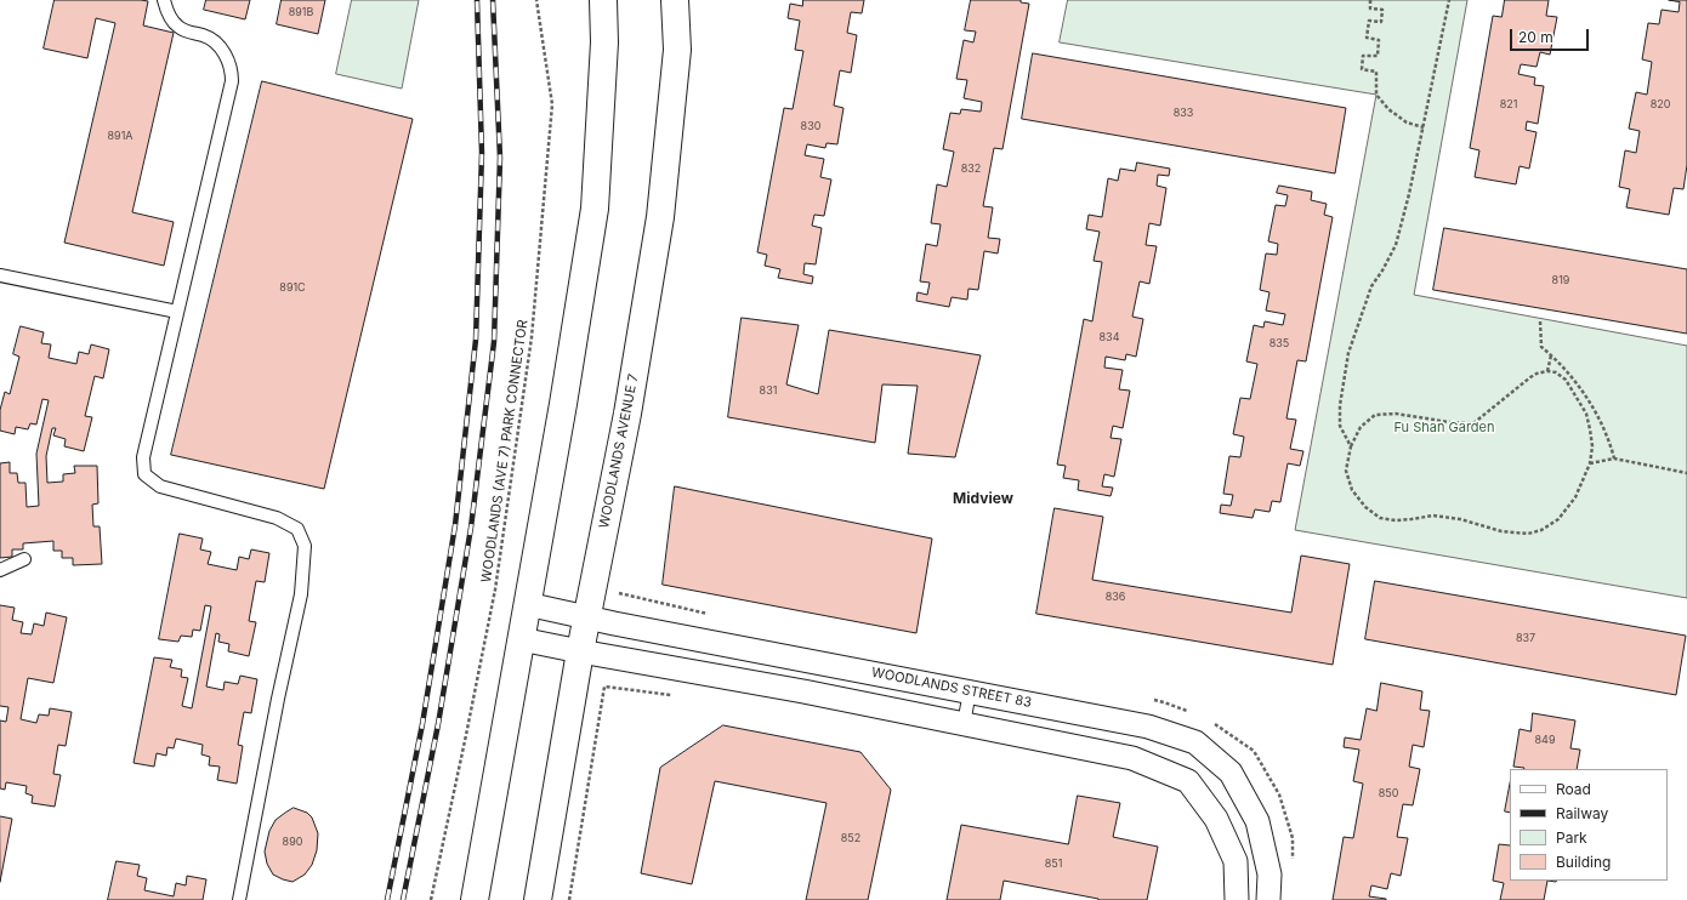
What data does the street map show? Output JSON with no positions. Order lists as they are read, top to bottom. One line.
{"streets":{"main road":["WOODLANDS AVENUE 7"],"street":["WOODLANDS STREET 83"],"path":["WOODLANDS (AVE 7) PARK CONNECTOR"]},"crossings":[["WOODLANDS AVENUE 7","WOODLANDS STREET 83"]],"districts":["Midview"],"parks":["Fu Shan Garden"],"house_numbers":["891B","821","820","833","830","891A","832","819","891C","834","835","831","836","837","849","850","852","890","851"],"legend":["Road","Railway","Park","Building"],"scale_bar":"20 m"}
